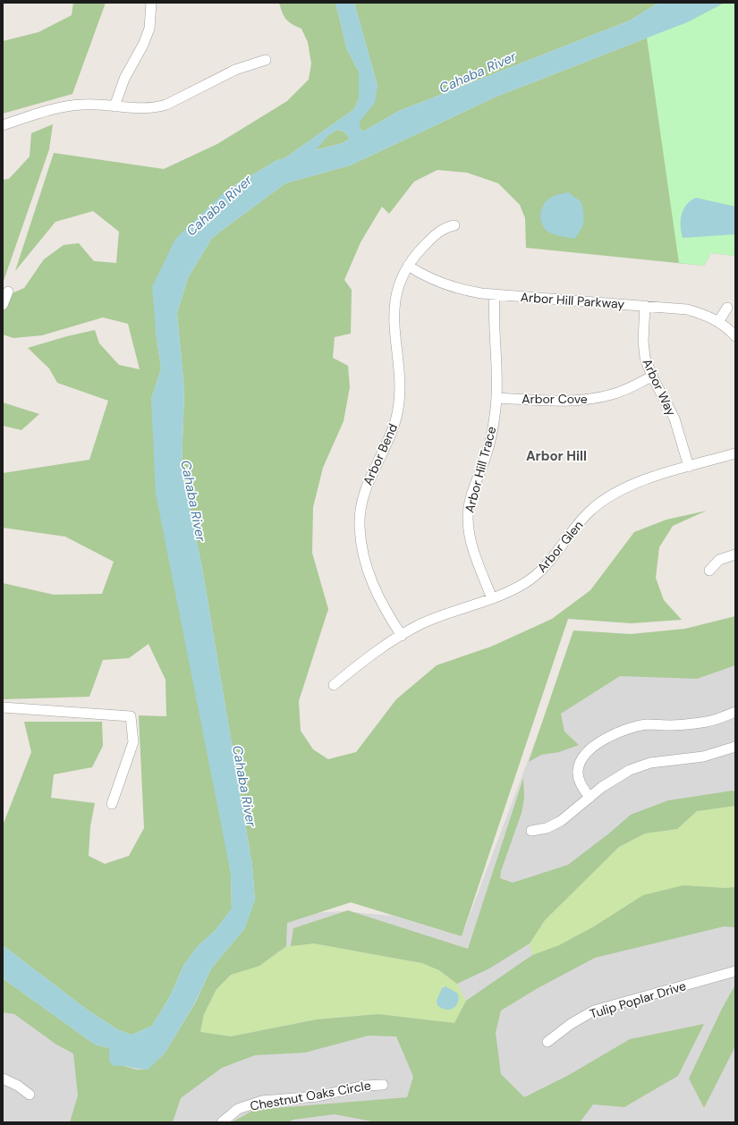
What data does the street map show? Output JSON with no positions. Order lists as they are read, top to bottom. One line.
{"streets":{"street":["Arbor Hill Parkway","Arbor Way","Arbor Cove","Arbor Bend","Arbor Hill Trace","Arbor Glen","Tulip Poplar Drive","Chestnut Oaks Circle"]},"crossings":[["Arbor Hill Parkway","Arbor Way"],["Arbor Hill Parkway","Arbor Bend"],["Arbor Hill Parkway","Arbor Hill Trace"],["Arbor Way","Arbor Cove"],["Arbor Way","Arbor Glen"],["Arbor Cove","Arbor Hill Trace"],["Arbor Bend","Arbor Glen"],["Arbor Hill Trace","Arbor Glen"]],"districts":["Arbor Hill"],"water":["Cahaba River"]}
